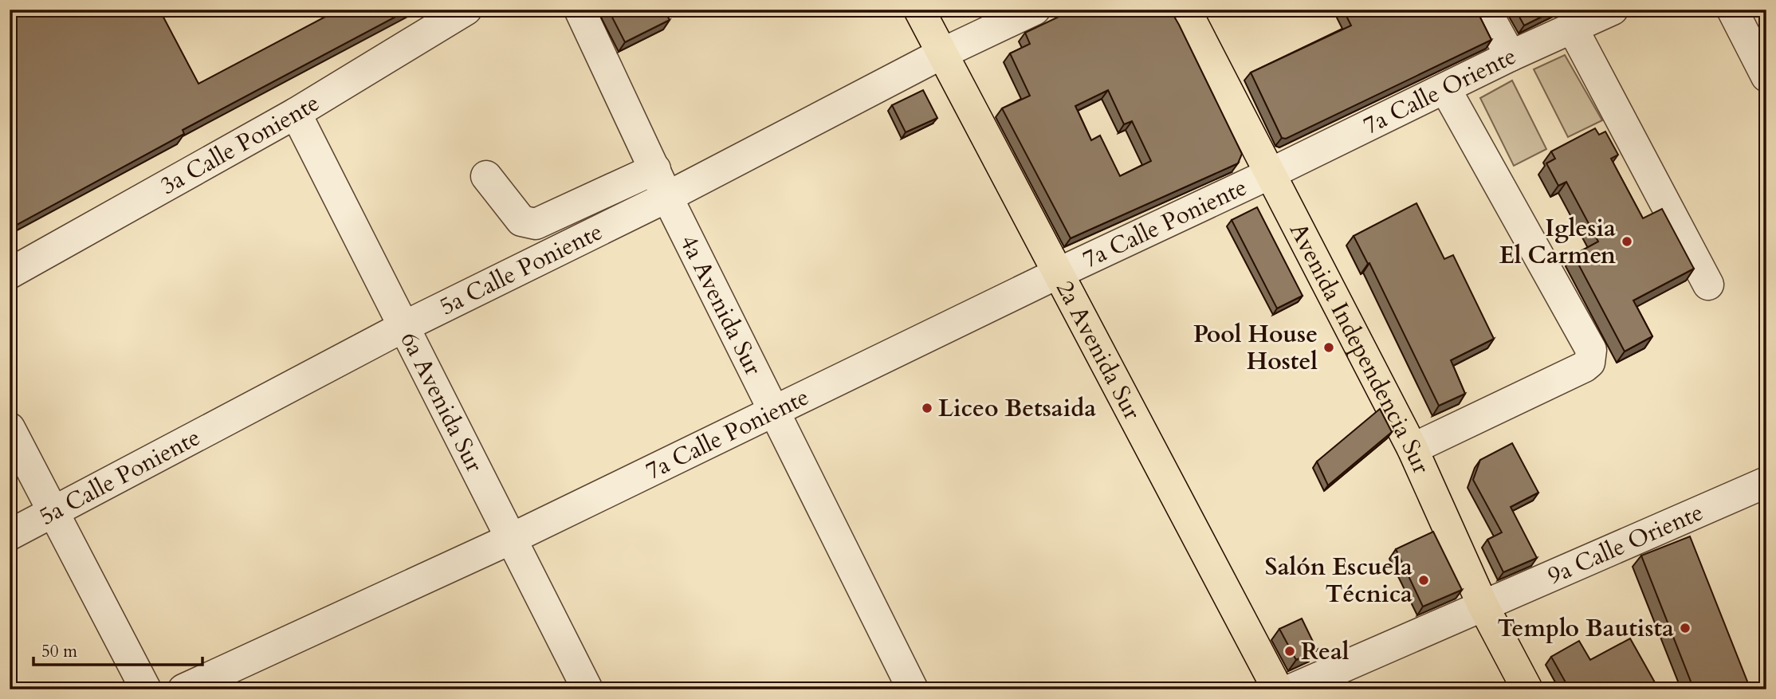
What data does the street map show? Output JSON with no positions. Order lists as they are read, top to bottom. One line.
{"streets":{"main road":["Avenida Independencia Sur","2a Avenida Sur"],"street":["7a Calle Oriente","3a Calle Poniente","7a Calle Poniente","5a Calle Poniente","4a Avenida Sur","6a Avenida Sur","9a Calle Oriente"]},"crossings":[["7a Calle Oriente","7a Calle Poniente"],["7a Calle Oriente","Avenida Independencia Sur"],["3a Calle Poniente","6a Avenida Sur"],["7a Calle Poniente","4a Avenida Sur"],["7a Calle Poniente","Avenida Independencia Sur"],["7a Calle Poniente","2a Avenida Sur"],["7a Calle Poniente","6a Avenida Sur"],["5a Calle Poniente","4a Avenida Sur"],["5a Calle Poniente","2a Avenida Sur"],["5a Calle Poniente","6a Avenida Sur"],["Avenida Independencia Sur","9a Calle Oriente"]],"places":["Iglesia El Carmen","Pool House Hostel","Liceo Betsaida","Salón Escuela Técnica","Templo Bautista","Real"],"scale_bar":"50 m"}
